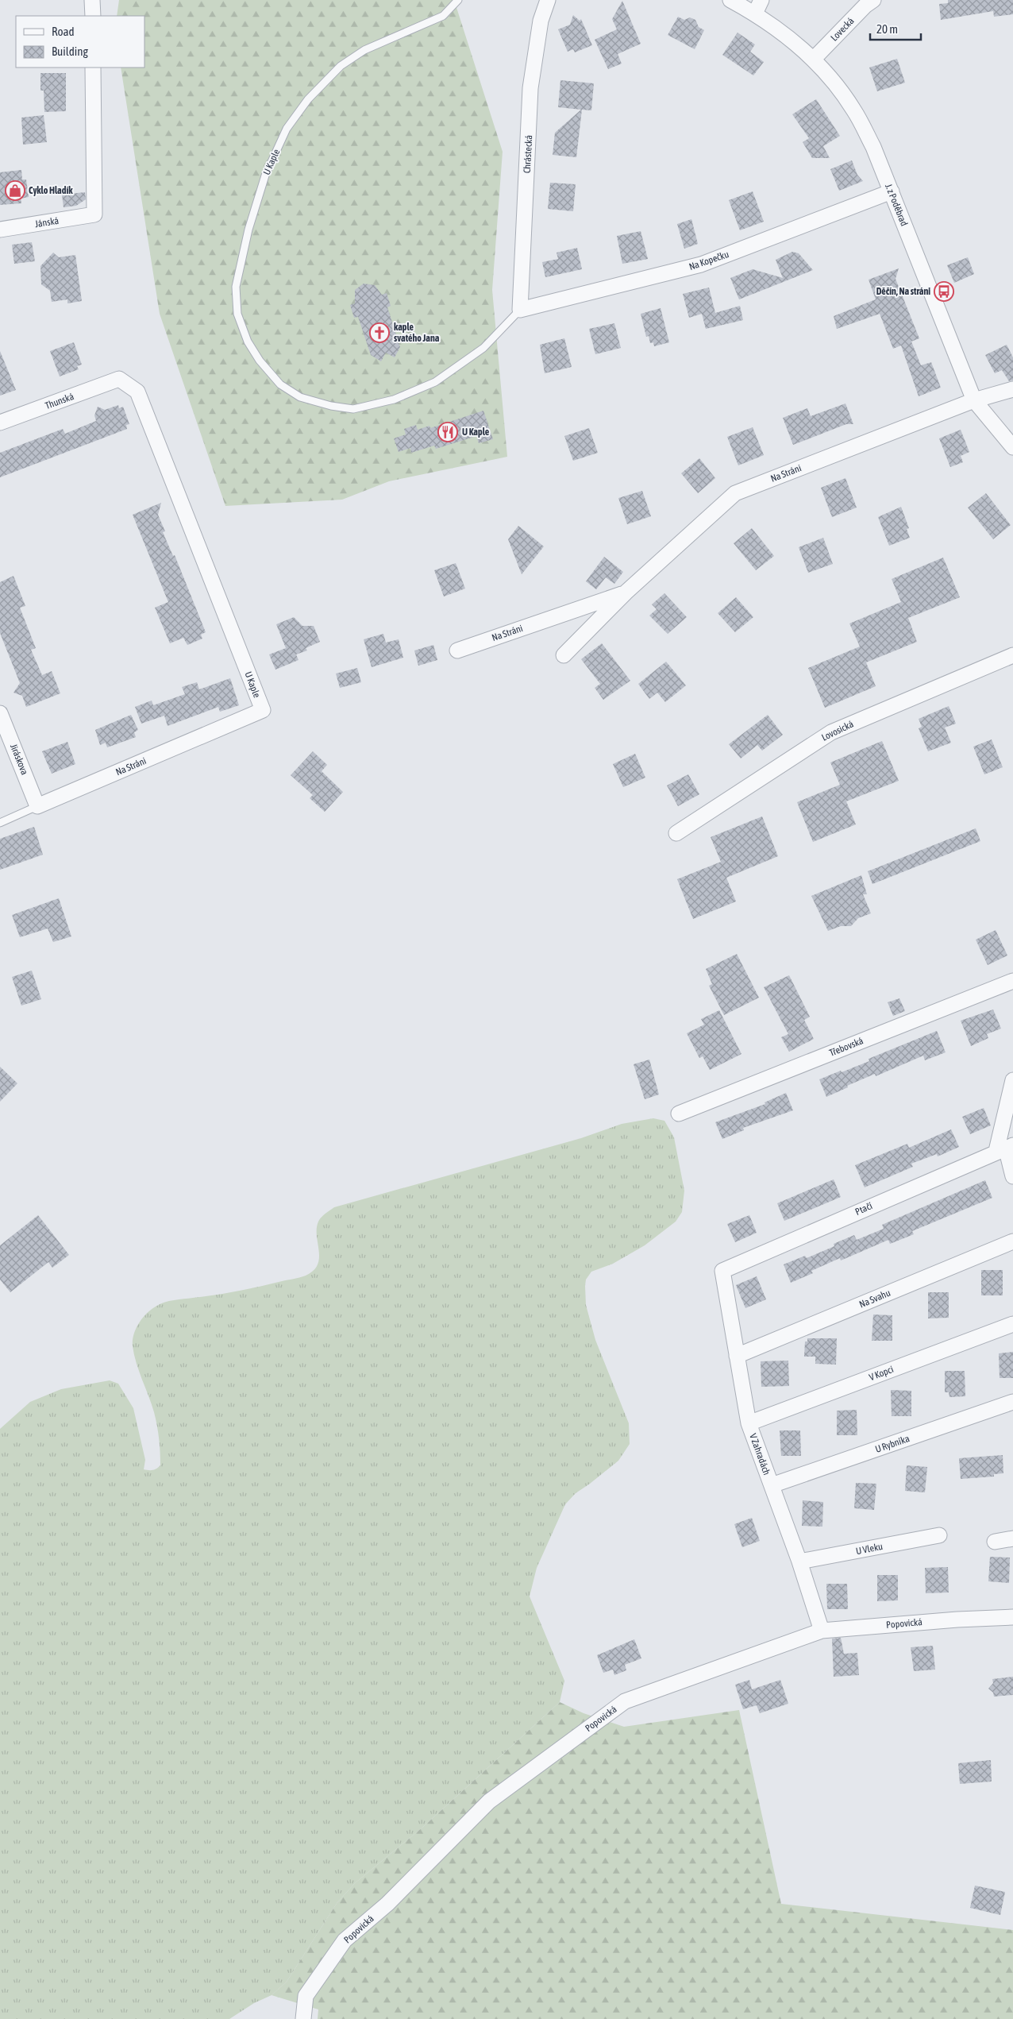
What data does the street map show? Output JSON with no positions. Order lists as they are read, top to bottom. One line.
{"streets":{"street":["Lovecká","Chrástecká","U Kaple","J. z Poděbrad","Jánská","Na Kopečku","Thunská","Na Stráni","Lovosická","Jiráskova","Třebovská","Ptačí","Na Svahu","V Kopci","U Rybníka","V Zahradách","U Vleku","Popovická"]},"crossings":[["Lovecká","J. z Poděbrad"],["Chrástecká","U Kaple"],["Chrástecká","Na Kopečku"],["U Kaple","Na Kopečku"],["U Kaple","Thunská"],["U Kaple","Na Stráni"],["J. z Poděbrad","Na Kopečku"],["J. z Poděbrad","Na Stráni"],["Na Stráni","Jiráskova"],["Ptačí","V Zahradách"],["Na Svahu","V Zahradách"],["V Kopci","V Zahradách"],["U Rybníka","V Zahradách"],["V Zahradách","U Vleku"],["V Zahradách","Popovická"]],"places":{"shop":["Cyklo Hladík"],"bus stop":["Děčín, Na stráni"],"church":["kaple svatého Jana"],"restaurant":["U Kaple"]},"legend":["Road","Building"],"scale_bar":"20 m"}
